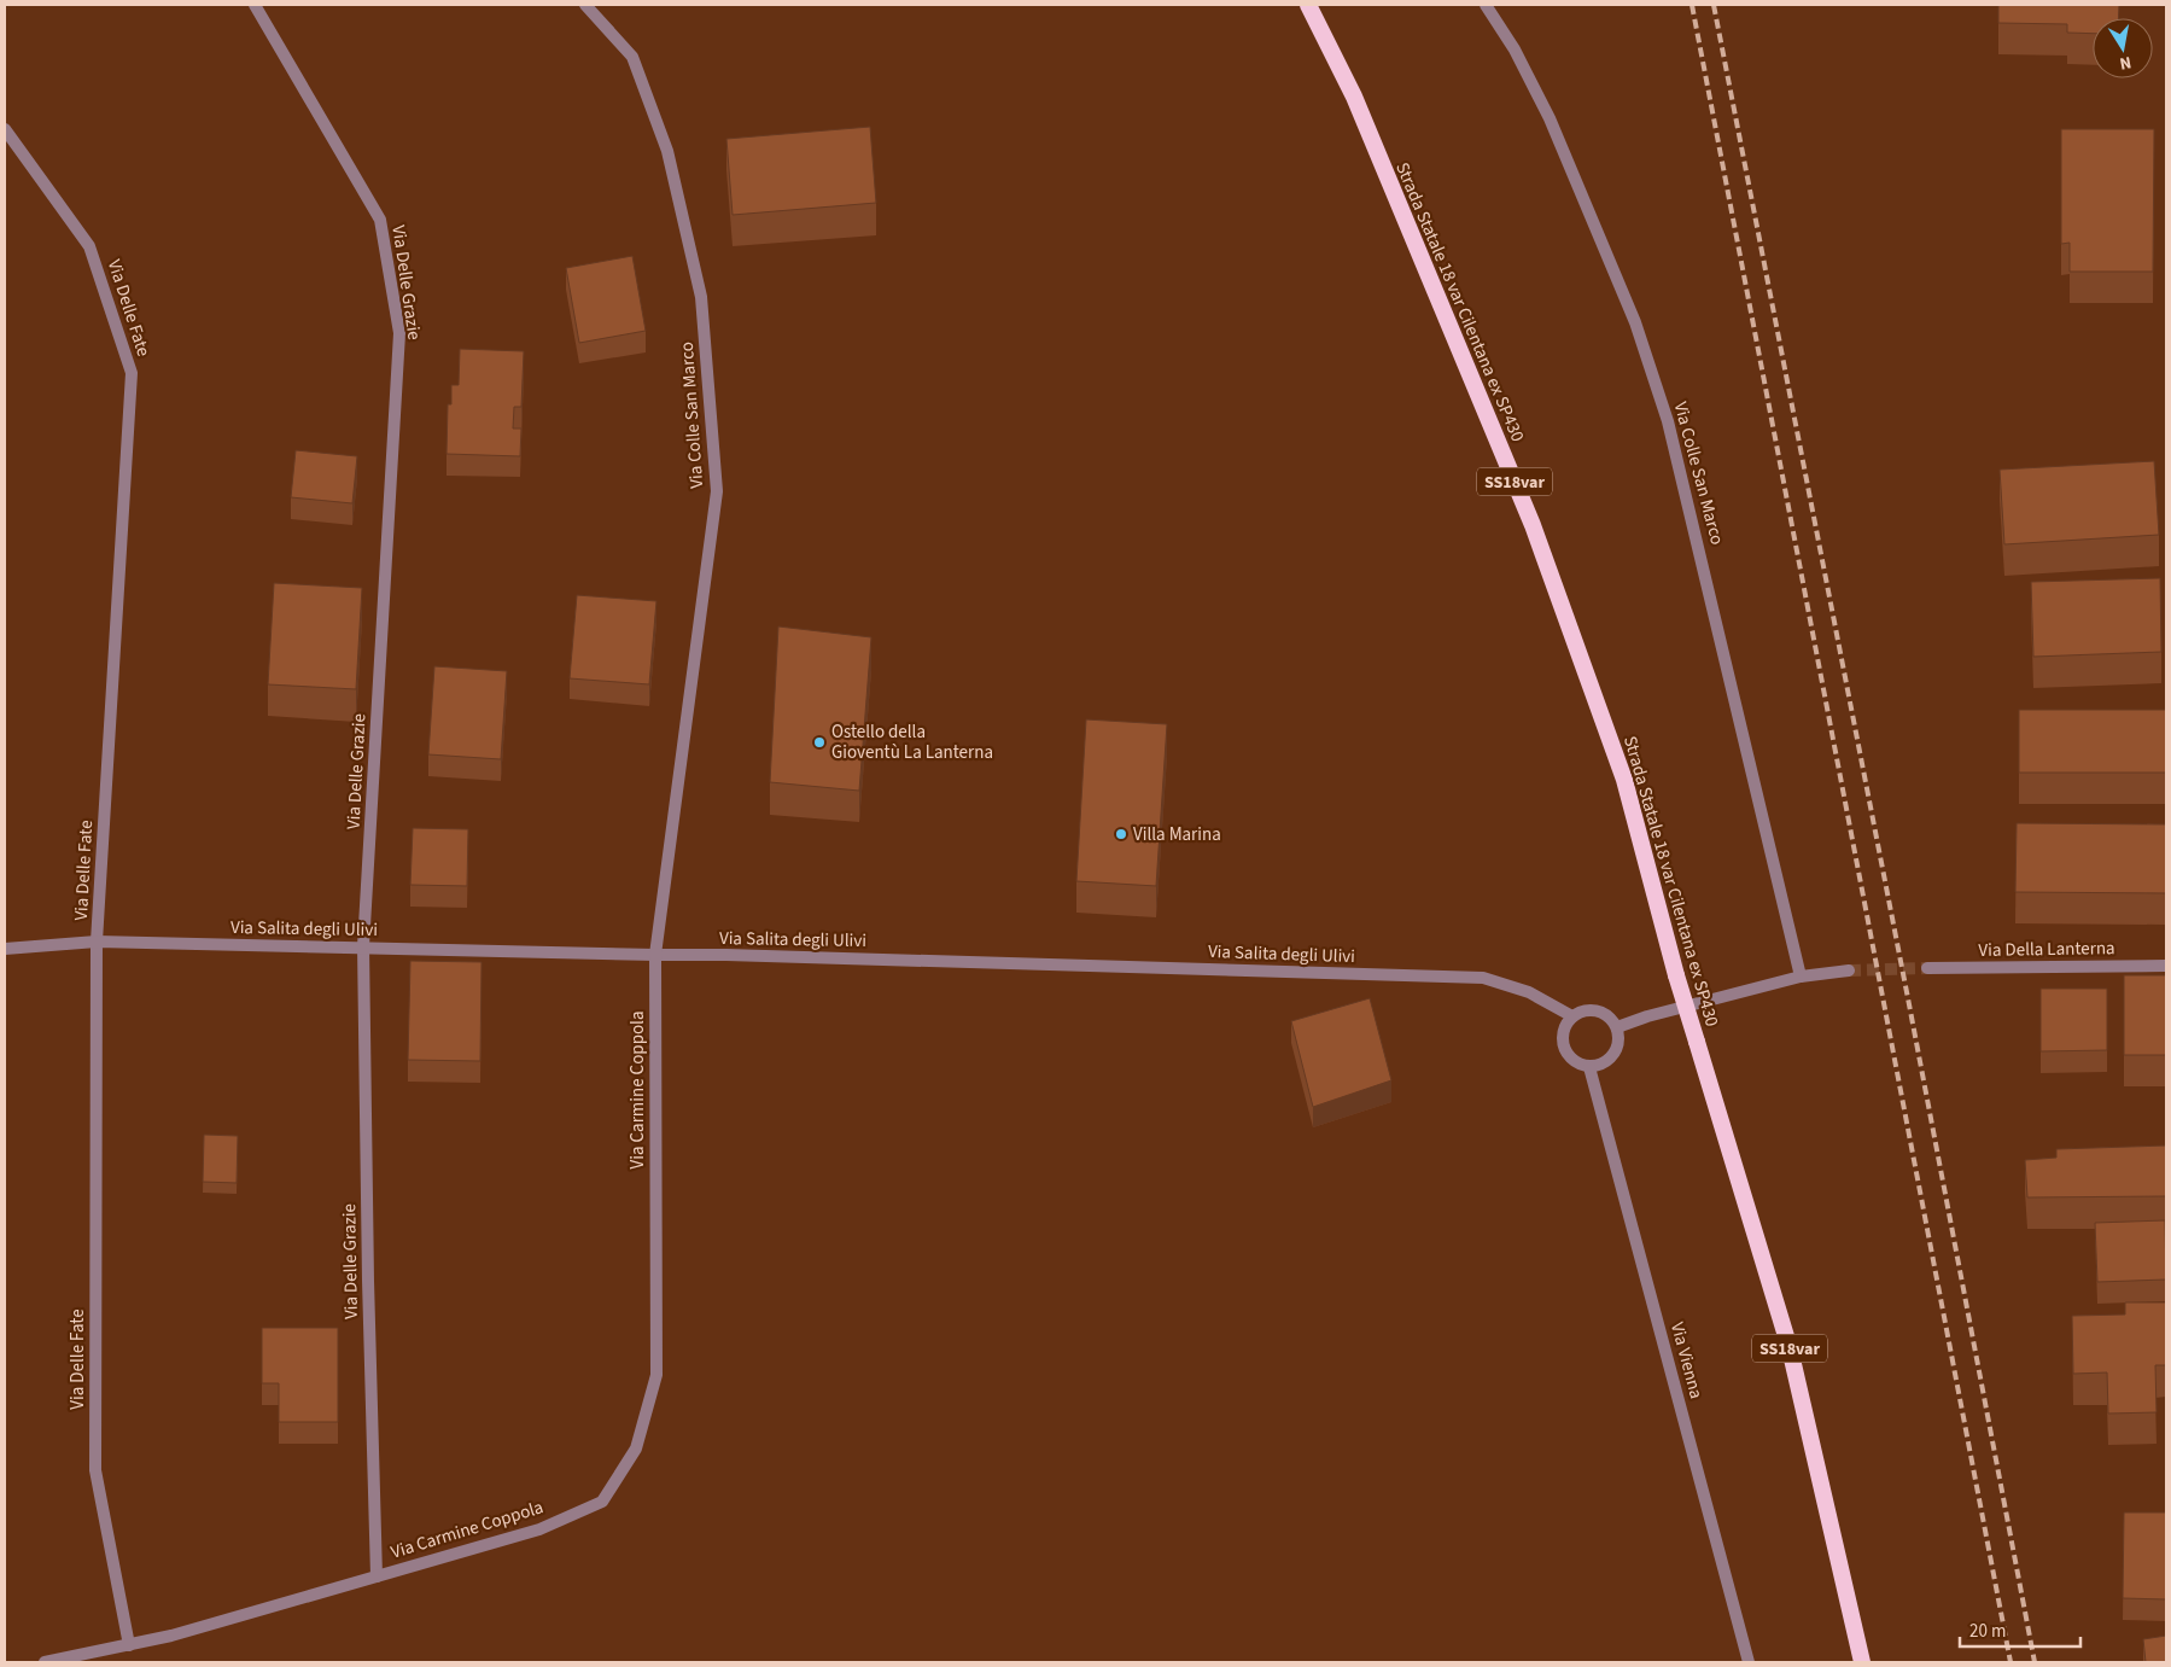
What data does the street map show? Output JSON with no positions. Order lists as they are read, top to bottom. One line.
{"streets":{"highway":["Strada Statale 18 var Cilentana ex SP430","SS18var"],"street":["Via Delle Grazie","Via Delle Fate","Via Colle San Marco","Via Salita degli Ulivi","Via Della Lanterna","Via Carmine Coppola","Via Vienna"]},"crossings":[["Via Delle Grazie","Via Salita degli Ulivi"],["Via Delle Grazie","Via Carmine Coppola"],["Via Delle Fate","Via Salita degli Ulivi"],["Via Delle Fate","Via Carmine Coppola"],["Via Colle San Marco","Via Salita degli Ulivi"],["Via Colle San Marco","Via Carmine Coppola"],["Via Salita degli Ulivi","Via Carmine Coppola"],["Via Salita degli Ulivi","Via Vienna"]],"places":["Ostello della Gioventù La Lanterna","Villa Marina"],"scale_bar":"20 m","north":"bottom"}
